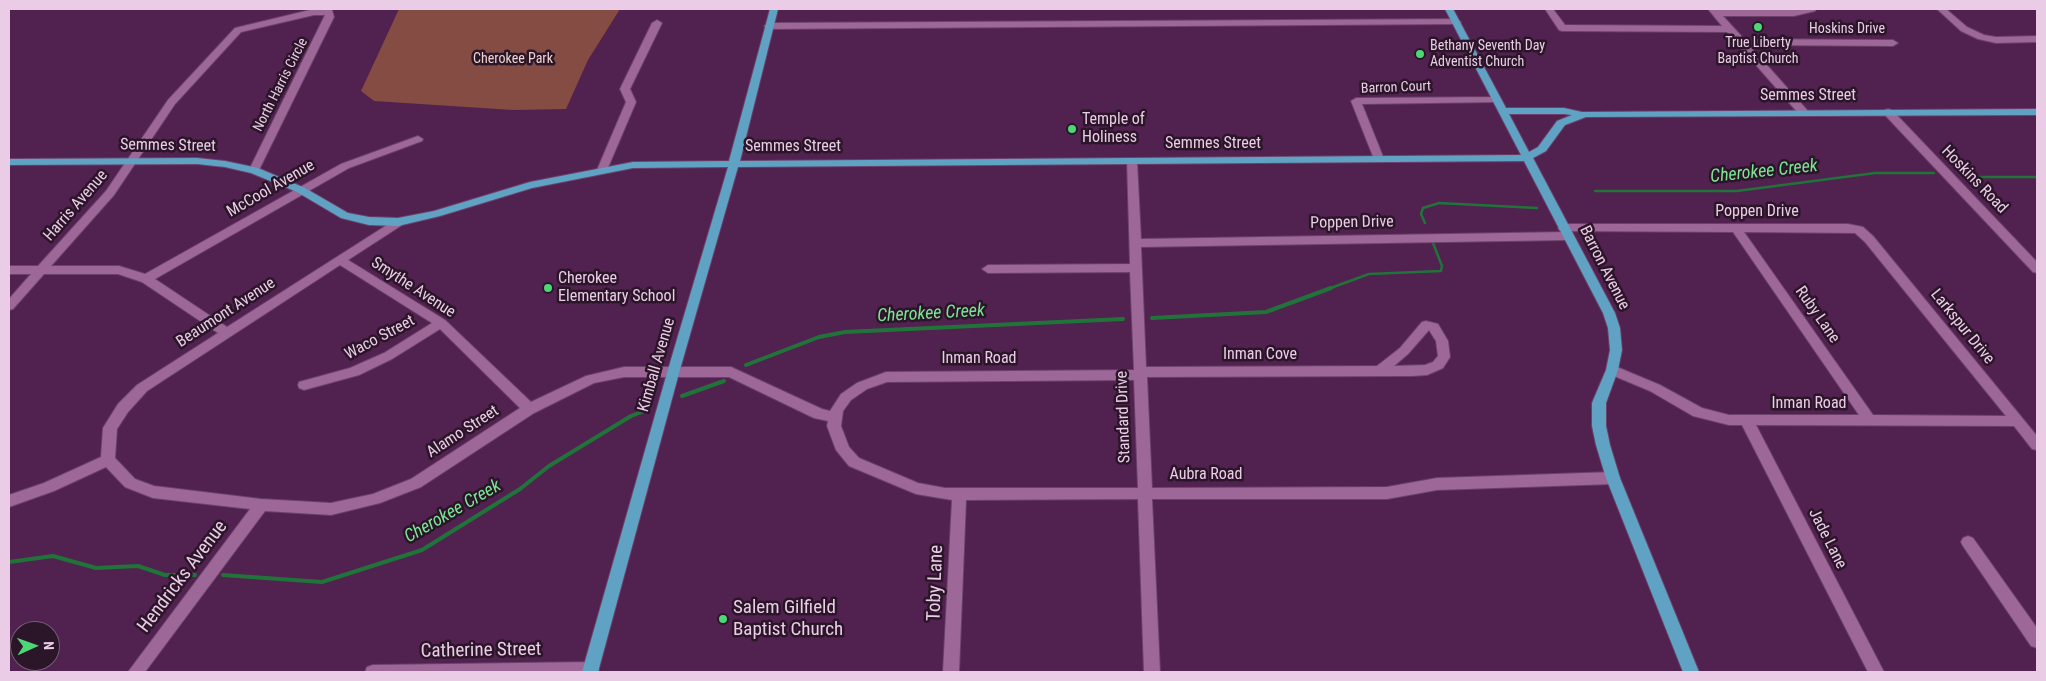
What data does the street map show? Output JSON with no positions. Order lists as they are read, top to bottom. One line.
{"streets":{"main road":["Semmes Street","Barron Avenue","Kimball Avenue"],"street":["Hoskins Drive","North Harris Circle","Barron Court","Hoskins Road","McCool Avenue","Harris Avenue","Poppen Drive","Smythe Avenue","Beaumont Avenue","Ruby Lane","Larkspur Drive","Waco Street","Inman Cove","Inman Road","Standard Drive","Alamo Street","Aubra Road","Jade Lane","Hendricks Avenue","Toby Lane","Catherine Street"]},"crossings":[["North Harris Circle","Semmes Street"],["North Harris Circle","Harris Avenue"],["Barron Court","Semmes Street"],["Barron Court","Barron Avenue"],["Semmes Street","Hoskins Road"],["Semmes Street","McCool Avenue"],["Semmes Street","Harris Avenue"],["Semmes Street","Barron Avenue"],["Semmes Street","Beaumont Avenue"],["Semmes Street","Kimball Avenue"],["Semmes Street","Standard Drive"],["Poppen Drive","Barron Avenue"],["Poppen Drive","Ruby Lane"],["Poppen Drive","Larkspur Drive"],["Poppen Drive","Standard Drive"],["Barron Avenue","Inman Road"],["Barron Avenue","Aubra Road"],["Smythe Avenue","Beaumont Avenue"],["Smythe Avenue","Waco Street"],["Smythe Avenue","Alamo Street"],["Beaumont Avenue","Alamo Street"],["Ruby Lane","Inman Road"],["Larkspur Drive","Inman Road"],["Inman Cove","Inman Road"],["Inman Cove","Standard Drive"],["Inman Road","Standard Drive"],["Inman Road","Alamo Street"],["Inman Road","Aubra Road"],["Inman Road","Jade Lane"],["Kimball Avenue","Alamo Street"],["Kimball Avenue","Catherine Street"],["Standard Drive","Aubra Road"],["Alamo Street","Aubra Road"],["Alamo Street","Hendricks Avenue"],["Aubra Road","Toby Lane"]],"water":["Cherokee Creek"],"parks":["Cherokee Park"],"places":["True Liberty Baptist Church","Bethany Seventh Day Adventist Church","Temple of Holiness","Cherokee Elementary School","Salem Gilfield Baptist Church"],"north":"right"}
